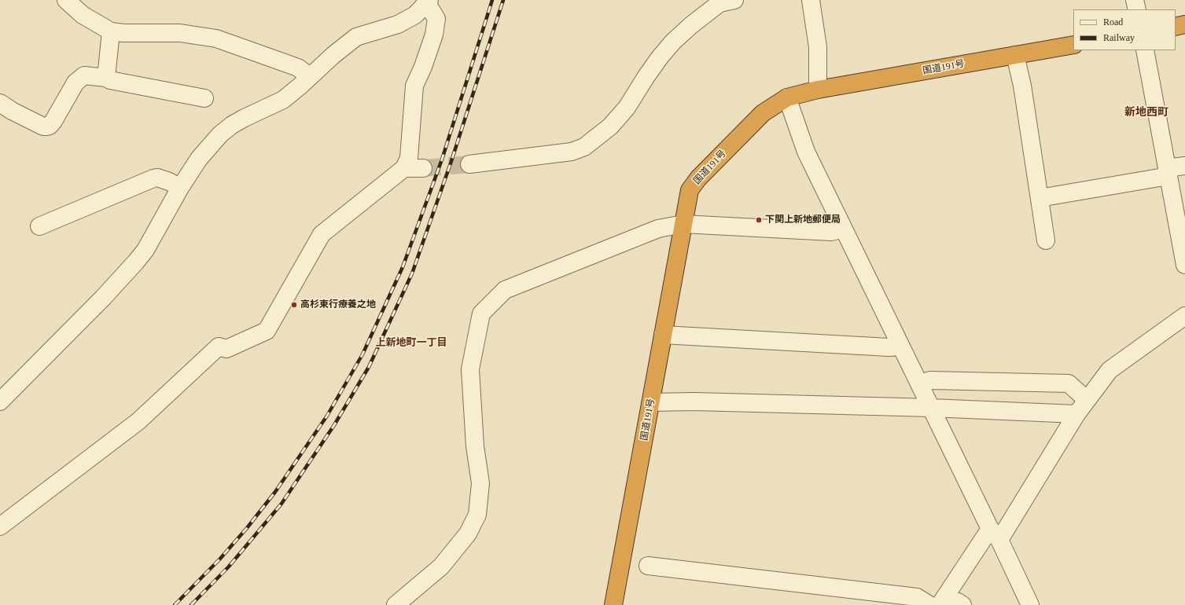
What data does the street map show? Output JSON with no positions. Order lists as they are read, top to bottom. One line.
{"streets":{"highway":["国道191号"]},"districts":["新地西町","上新地町一丁目"],"places":["下関上新地郵便局","高杉東行療養之地"],"legend":["Road","Railway"]}
